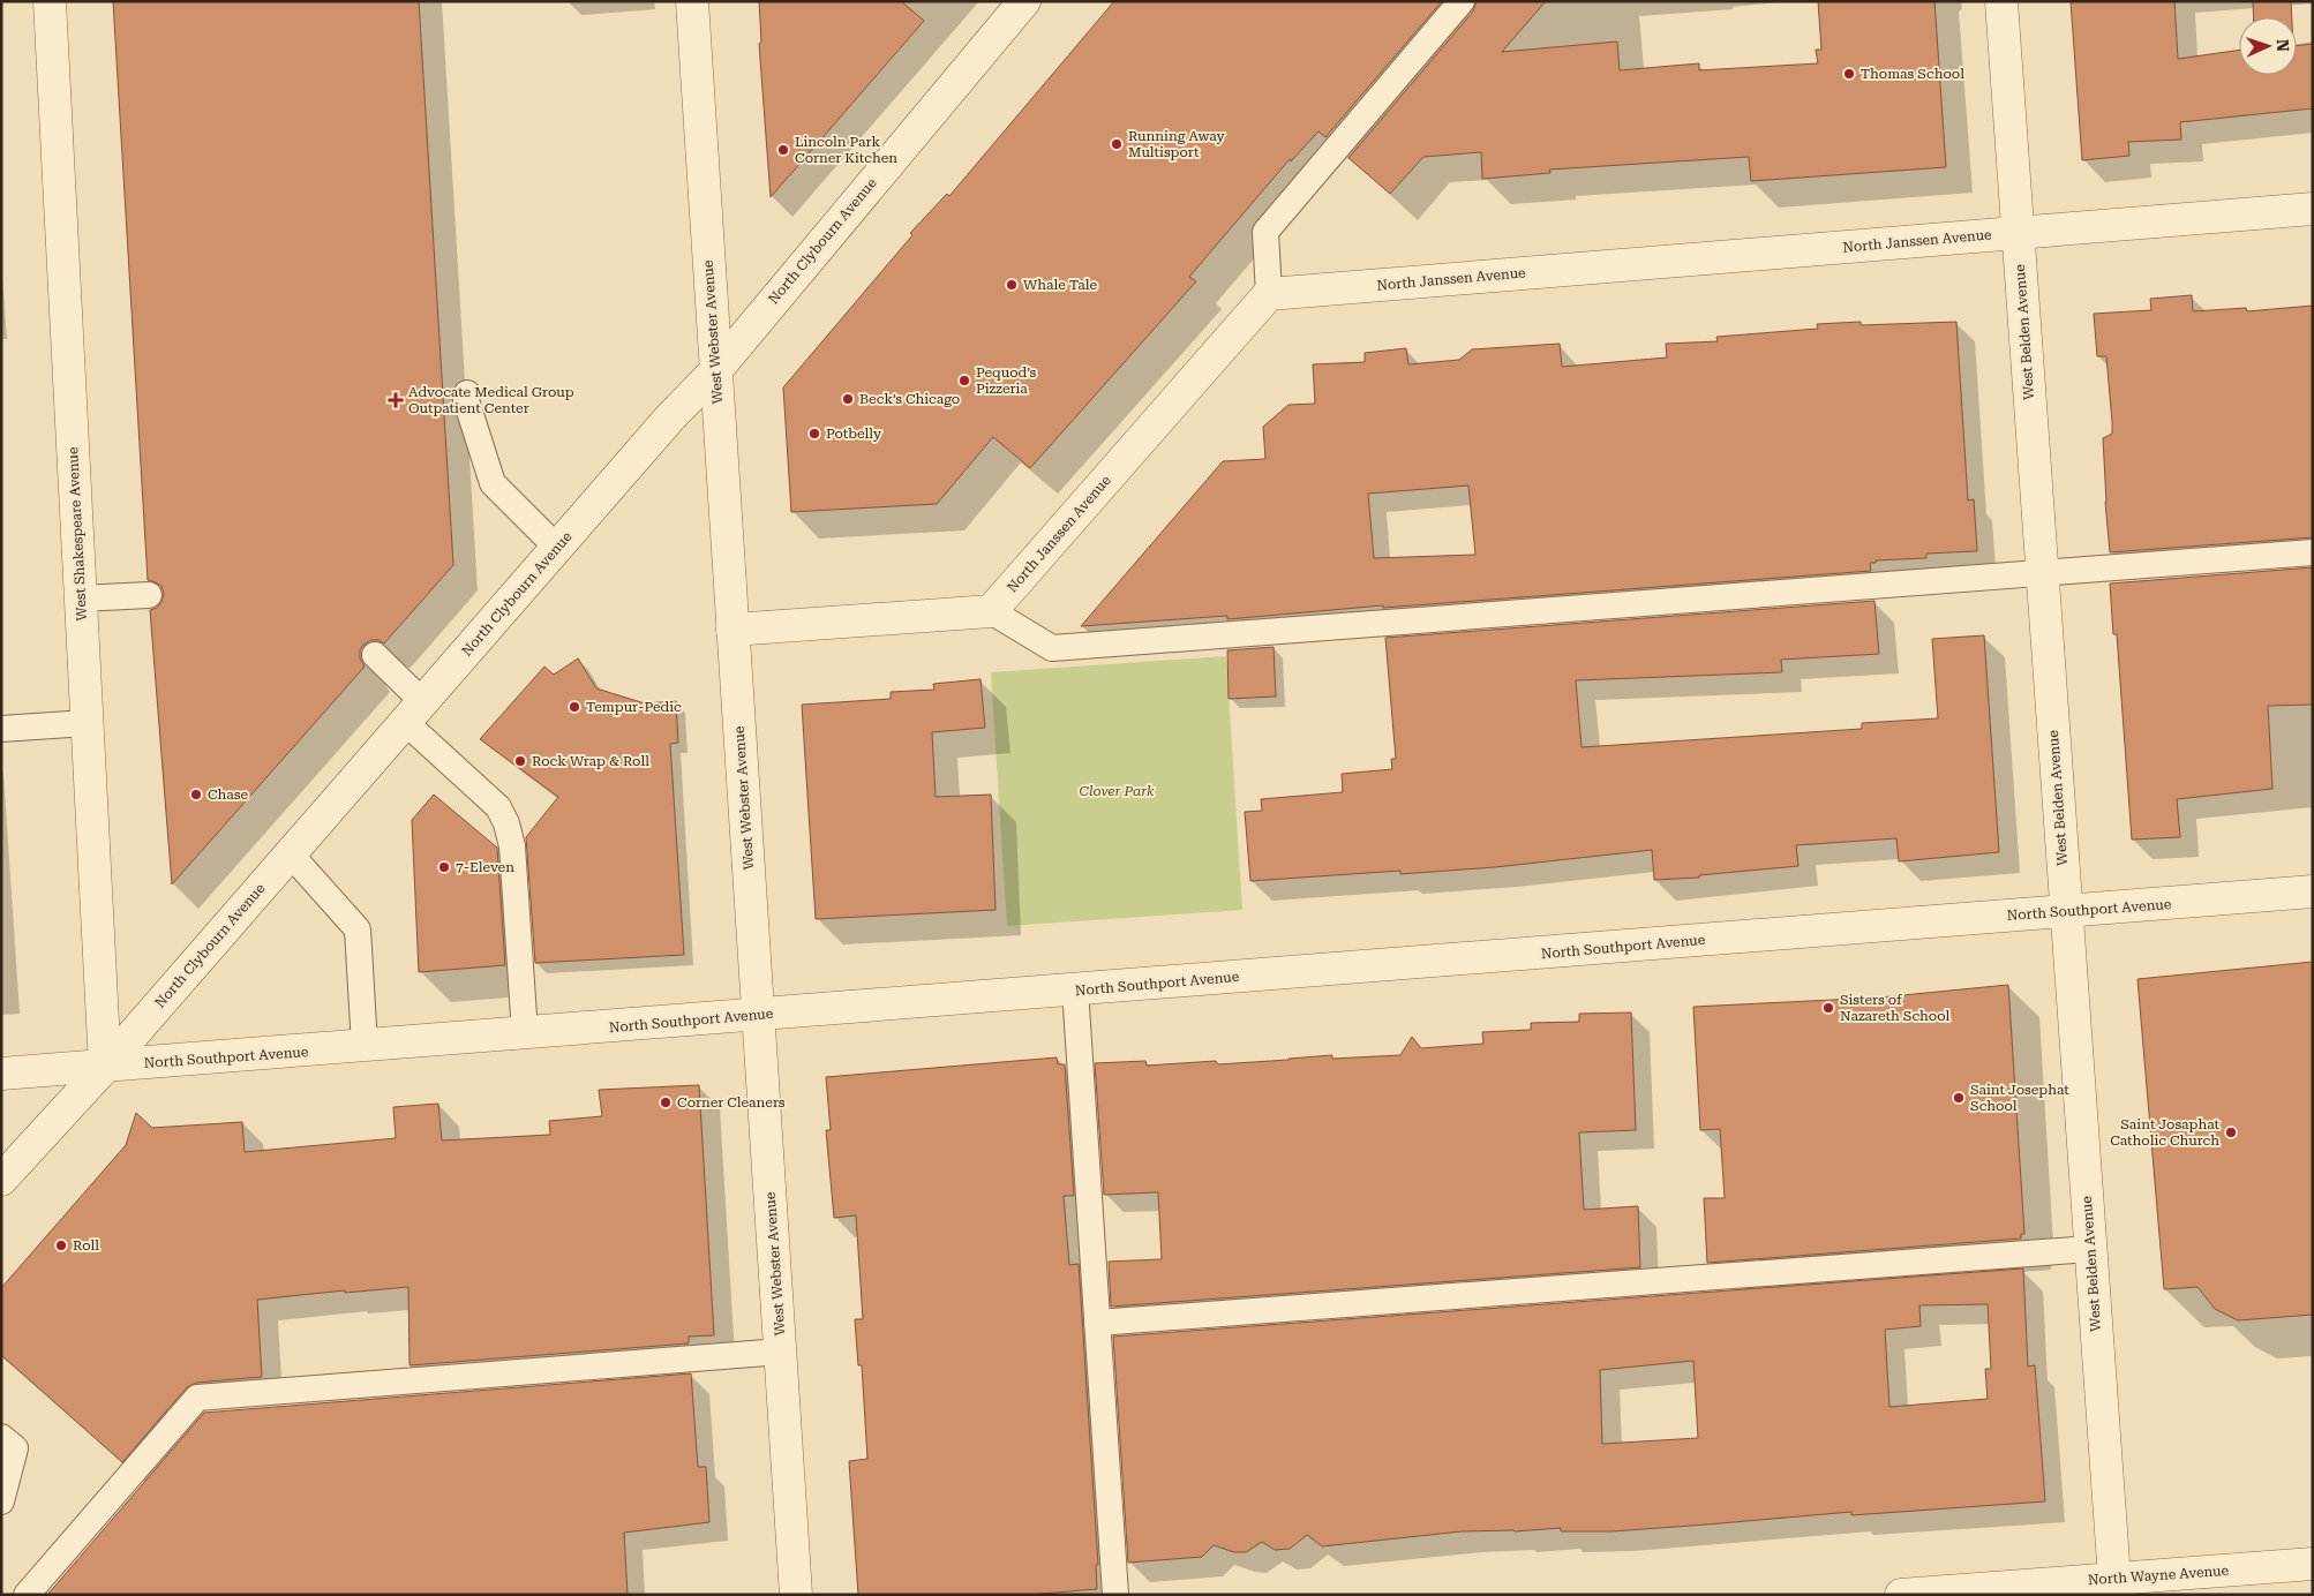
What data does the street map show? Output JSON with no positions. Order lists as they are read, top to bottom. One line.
{"streets":{"street":["North Clybourn Avenue","North Janssen Avenue","West Webster Avenue","West Belden Avenue","West Shakespeare Avenue","North Southport Avenue","North Wayne Avenue"]},"crossings":[["North Clybourn Avenue","West Webster Avenue"],["North Clybourn Avenue","West Shakespeare Avenue"],["North Clybourn Avenue","North Southport Avenue"],["North Janssen Avenue","West Belden Avenue"],["West Webster Avenue","North Southport Avenue"],["West Belden Avenue","North Southport Avenue"],["West Belden Avenue","North Wayne Avenue"],["West Shakespeare Avenue","North Southport Avenue"]],"parks":["Clover Park"],"places":{"other":["Thomas School","Running Away Multisport","Lincoln Park Corner Kitchen","Whale Tale","Pequod’s Pizzeria","Beck’s Chicago","Potbelly","Tempur-Pedic","Rock Wrap & Roll","Chase","7-Eleven","Sisters of Nazareth School","Saint Josephat School","Corner Cleaners","Saint Josaphat Catholic Church","Roll"],"health":["Advocate Medical Group Outpatient Center"]},"north":"right"}
